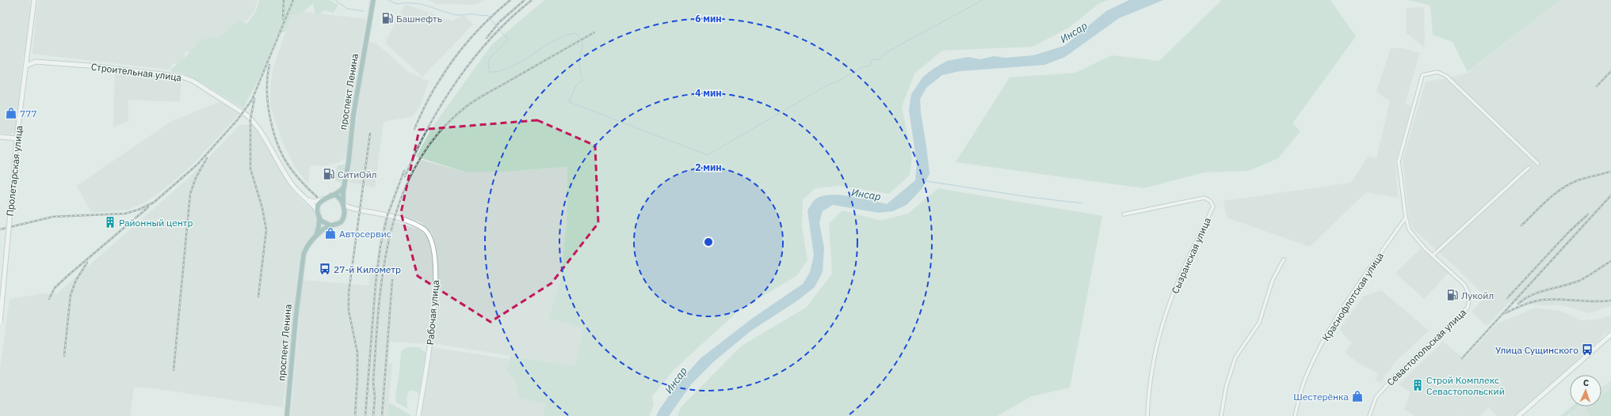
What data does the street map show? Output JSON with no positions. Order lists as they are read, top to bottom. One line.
{"streets":{"main road":["проспект Ленина"],"street":["Строительная улица","Пролетарская улица","Сызранская улица","Краснофлотская улица","Рабочая улица","Севастопольская улица"]},"crossings":[["Строительная улица","проспект Ленина"],["Строительная улица","Пролетарская улица"],["Строительная улица","Рабочая улица"],["проспект Ленина","Рабочая улица"],["Краснофлотская улица","Севастопольская улица"]],"water":["Инсар"],"places":{"fuel station":["Башнефть","СитиОйл","Лукойл"],"shop":["777","Автосервис","Шестерёнка"],"building":["Районный центр","Строй Комплекс Севастопольский"],"bus stop":["27-й Километр","Улица Сущинского"]},"north":"top","rings":["6 мин","4 мин","2 мин"]}
